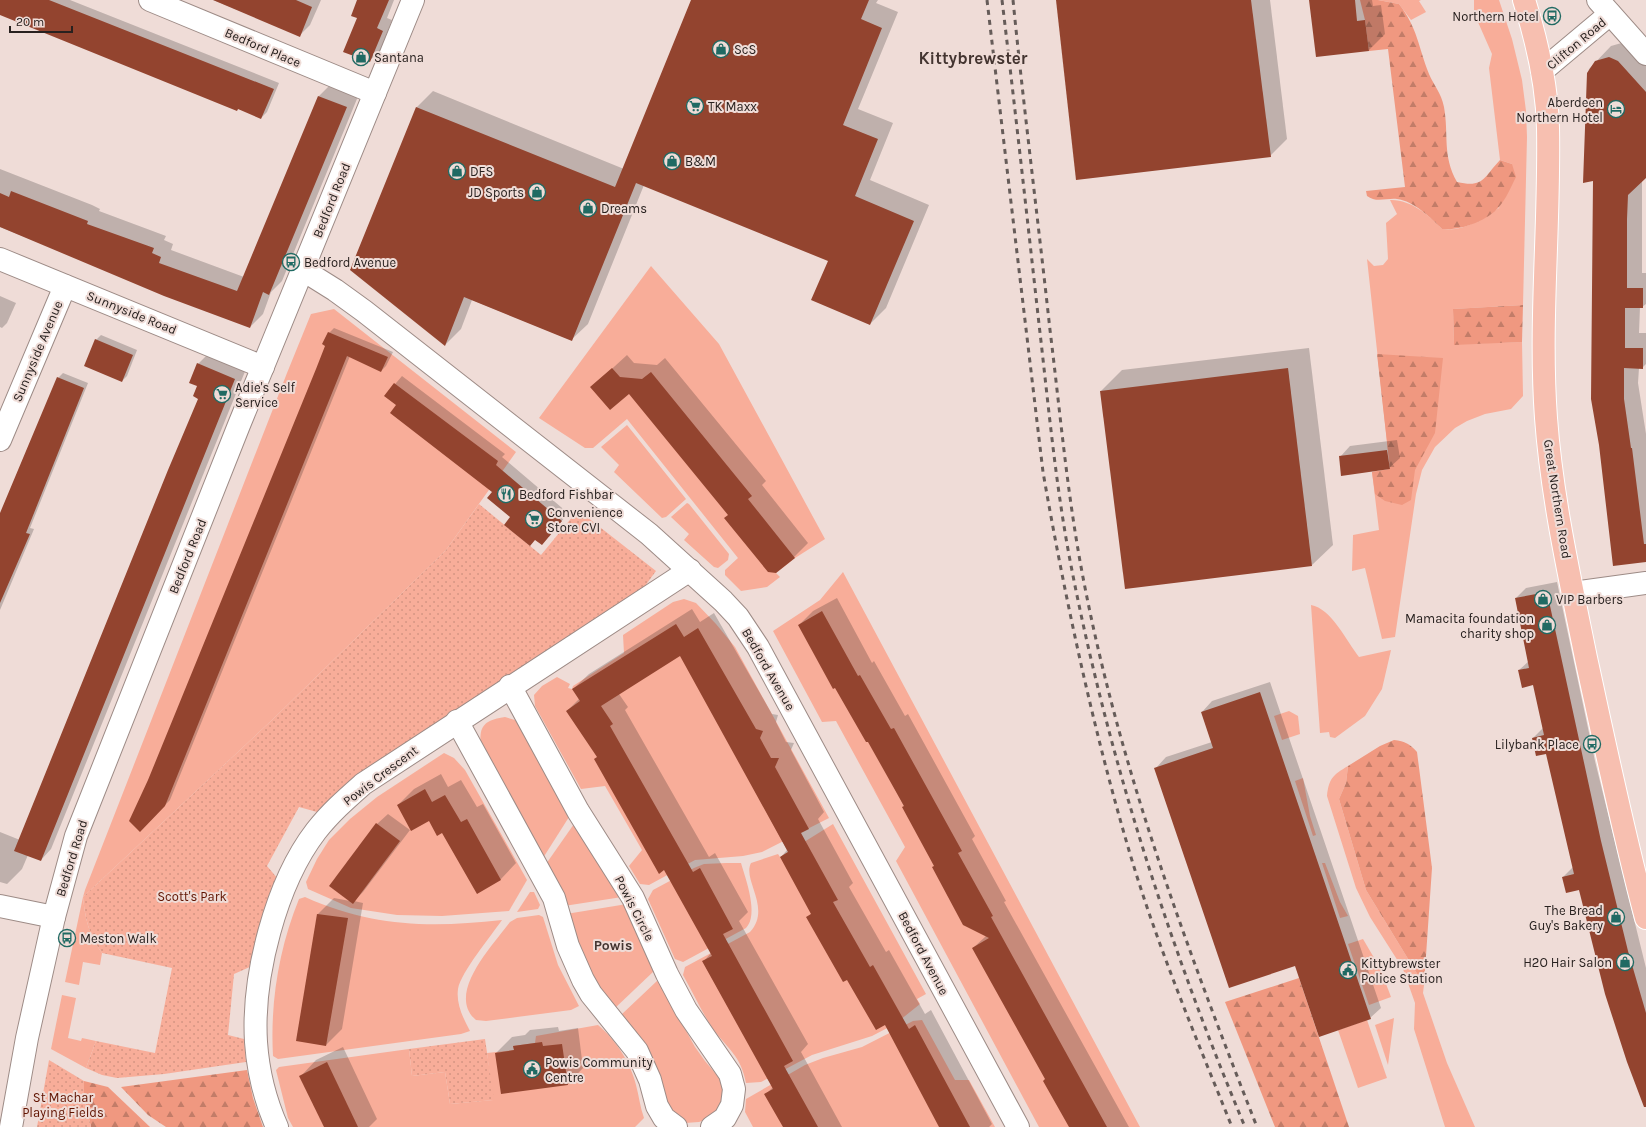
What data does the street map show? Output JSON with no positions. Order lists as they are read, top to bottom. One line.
{"streets":{"main road":["Great Northern Road"],"street":["Clifton Road","Bedford Place","Bedford Road","Sunnyside Road","Sunnyside Avenue","Bedford Avenue","Powis Crescent","Powis Circle"]},"crossings":[["Clifton Road","Great Northern Road"],["Bedford Place","Bedford Road"],["Bedford Road","Sunnyside Road"],["Bedford Road","Bedford Avenue"],["Sunnyside Road","Sunnyside Avenue"],["Bedford Avenue","Powis Crescent"],["Powis Crescent","Powis Circle"]],"districts":["Kittybrewster","Powis"],"parks":["Scott's Park","St Machar Playing Fields"],"places":{"bus stop":["Northern Hotel","Bedford Avenue","Lilybank Place","Meston Walk"],"shop":["ScS","Santana","B&M","DFS","JD Sports","Dreams","VIP Barbers","Mamacita foundation charity shop","The Bread Guy's Bakery","H2O Hair Salon"],"supermarket":["TK Maxx","Adie's Self Service","Convenience Store CVI"],"hotel":["Aberdeen Northern Hotel"],"restaurant":["Bedford Fishbar"],"public building":["Kittybrewster Police Station","Powis Community Centre"]},"scale_bar":"20 m"}
